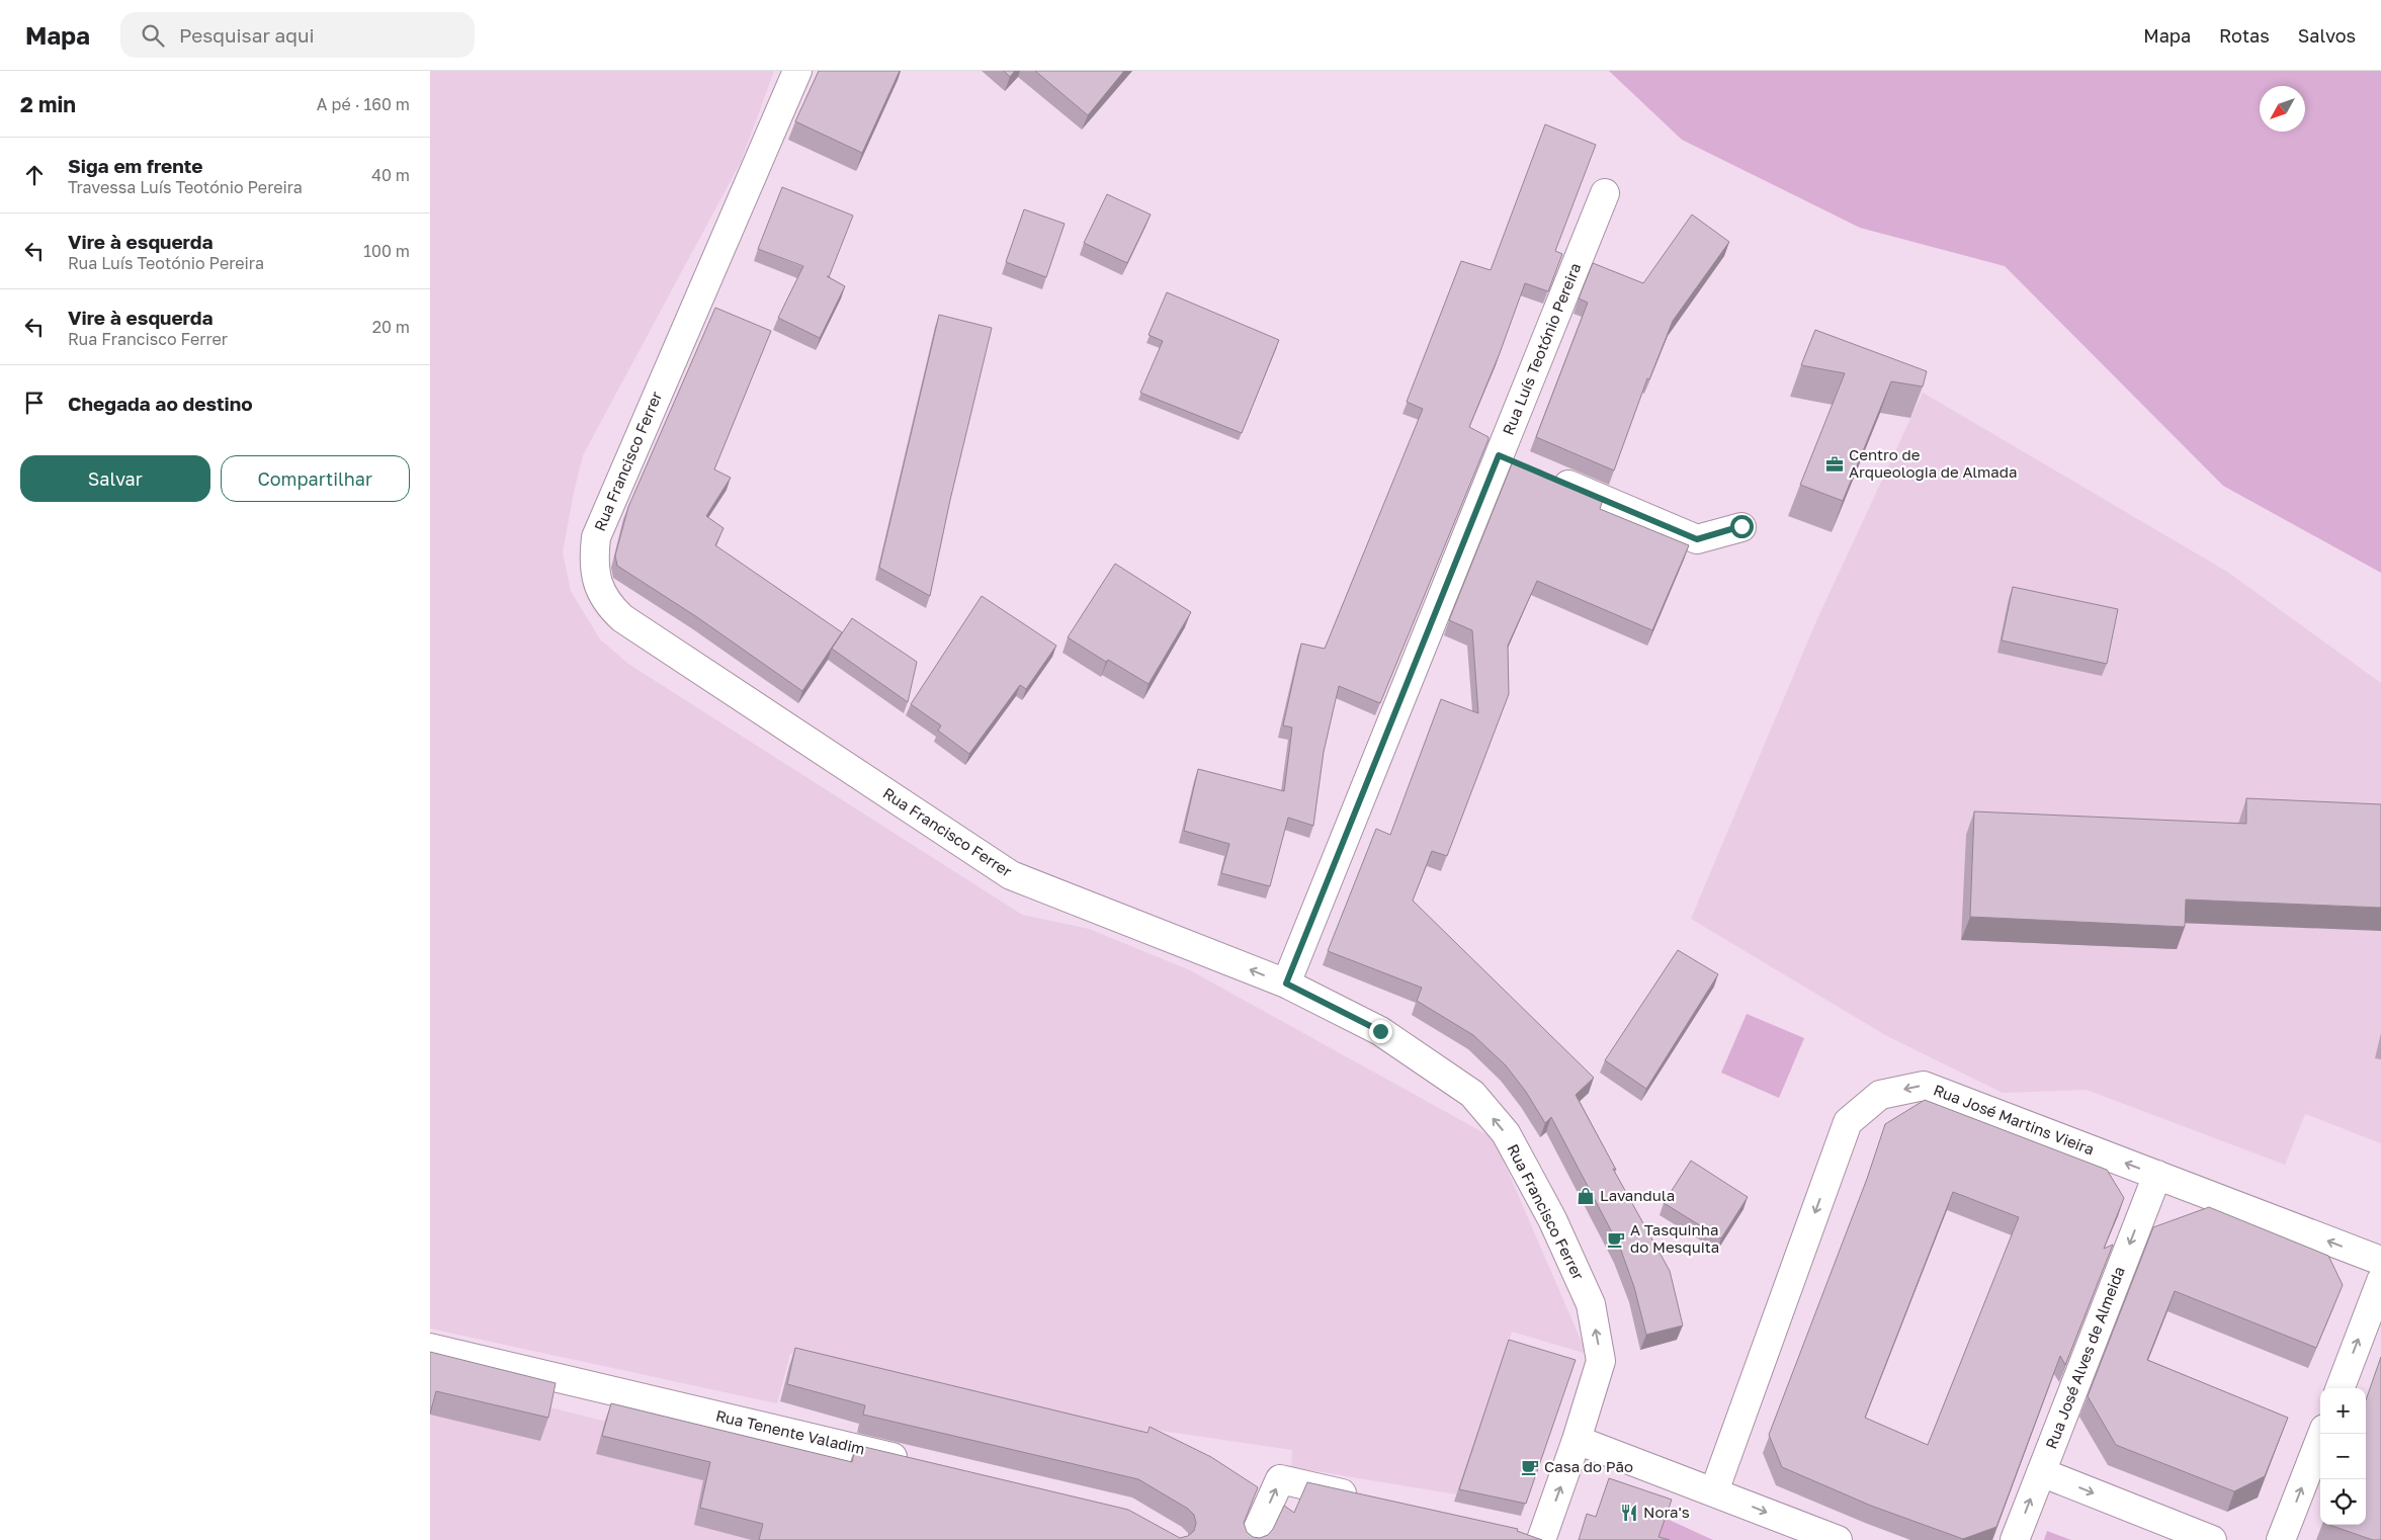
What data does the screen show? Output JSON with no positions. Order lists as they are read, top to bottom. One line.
{"streets":{"street":["Rua Luís Teotónio Pereira","Rua Francisco Ferrer","Rua José Martins Vieira","Rua José Alves de Almeida","Rua Tenente Valadim"]},"crossings":[["Rua Luís Teotónio Pereira","Rua Francisco Ferrer"],["Rua José Martins Vieira","Rua José Alves de Almeida"]],"places":{"office":["Centro de Arqueologia de Almada"],"shop":["Lavandula"],"cafe":["A Tasquinha do Mesquita","Casa do Pão"],"restaurant":["Nora's"]},"north":"bottom left","page":{"header":"Mapa","search":"Pesquisar aqui","nav":["Mapa","Rotas","Salvos"],"heading":["2 min","A pé · 160 m"],"list":[["Siga em frente","Travessa Luís Teotónio Pereira","40 m"],["Vire à esquerda","Rua Luís Teotónio Pereira","100 m"],["Vire à esquerda","Rua Francisco Ferrer","20 m"],"Chegada ao destino"],"buttons":["Salvar","Compartilhar"],"map_buttons":["+","−"]}}
